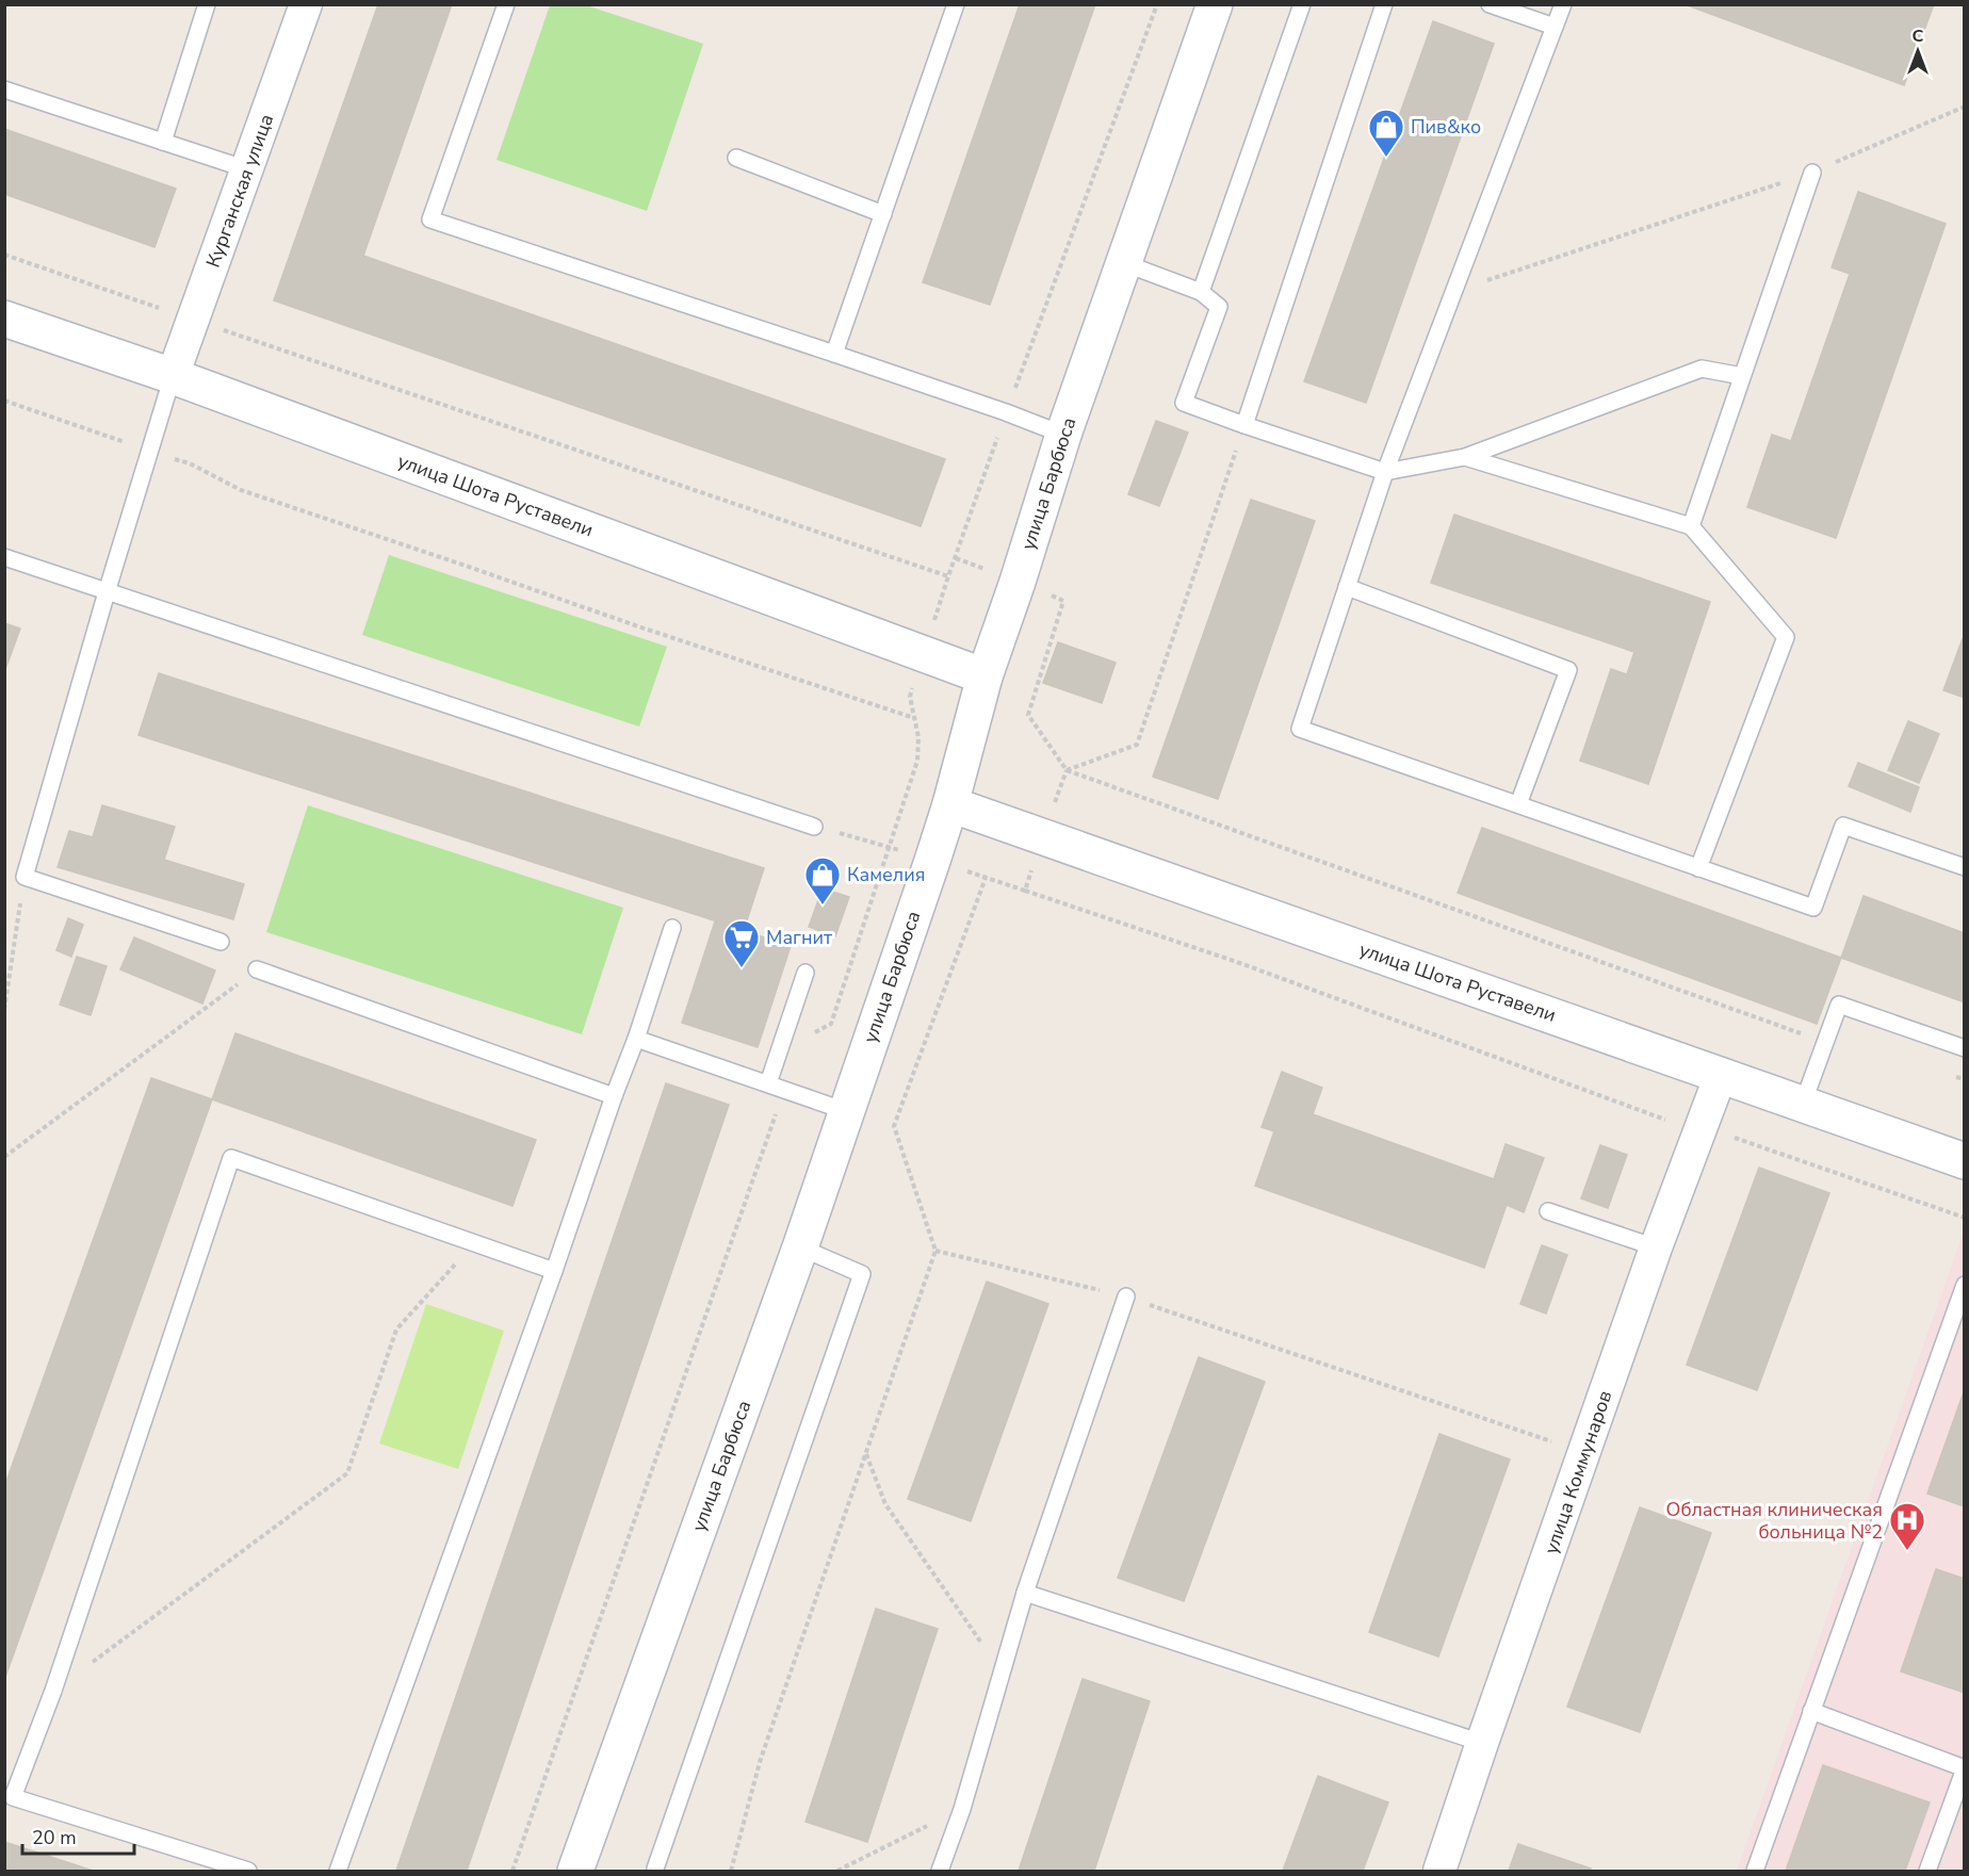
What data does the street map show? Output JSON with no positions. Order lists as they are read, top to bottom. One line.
{"streets":{"street":["Курганская улица","улица Барбюса","улица Шота Руставели","улица Коммунаров"]},"crossings":[["Курганская улица","улица Шота Руставели"],["улица Барбюса","улица Шота Руставели"],["улица Шота Руставели","улица Коммунаров"]],"places":{"shop":["Пив&ко","Камелия"],"supermarket":["Магнит"],"hospital":["Областная клиническая больница №2"]},"scale_bar":"20 m","north":"top"}
